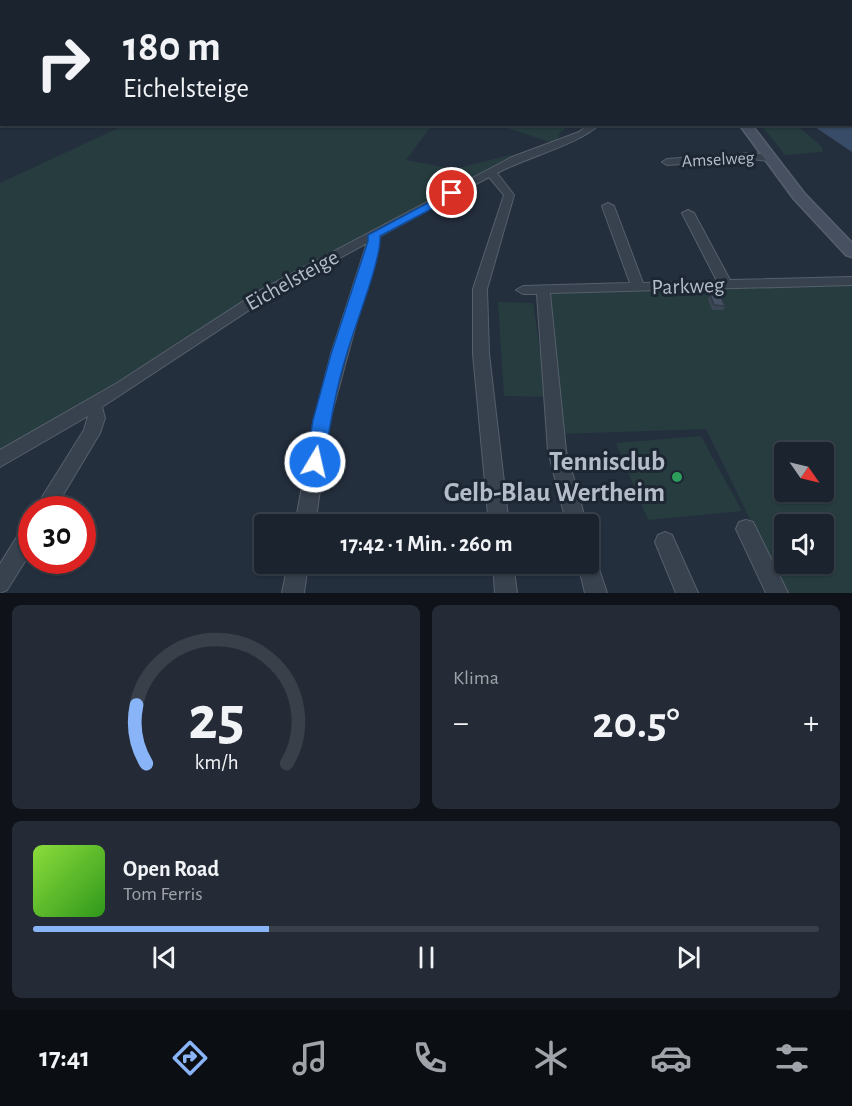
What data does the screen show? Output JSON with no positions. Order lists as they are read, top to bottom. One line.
{"streets":{"street":["Amselweg","Eichelsteige","Parkweg"]},"places":["Tennisclub Gelb-Blau Wertheim"],"north":"bottom right","page":{"turn":["180 m","Eichelsteige"],"limit":"30","trip":"17:42 · 1 Min. · 260 m","tile":"Klima","heat":["−","20.5°","+"],"song":["Open Road","Tom Ferris"],"tabs":"17:41","gauge":["25","km/h"]}}
